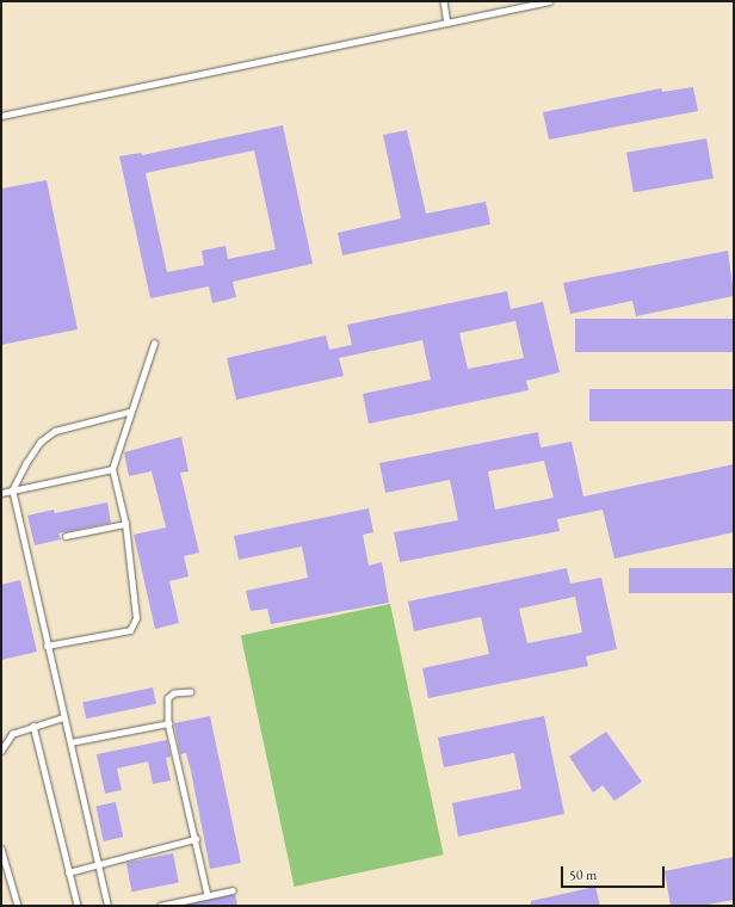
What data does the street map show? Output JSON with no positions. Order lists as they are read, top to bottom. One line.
{"scale_bar":"50 m"}
